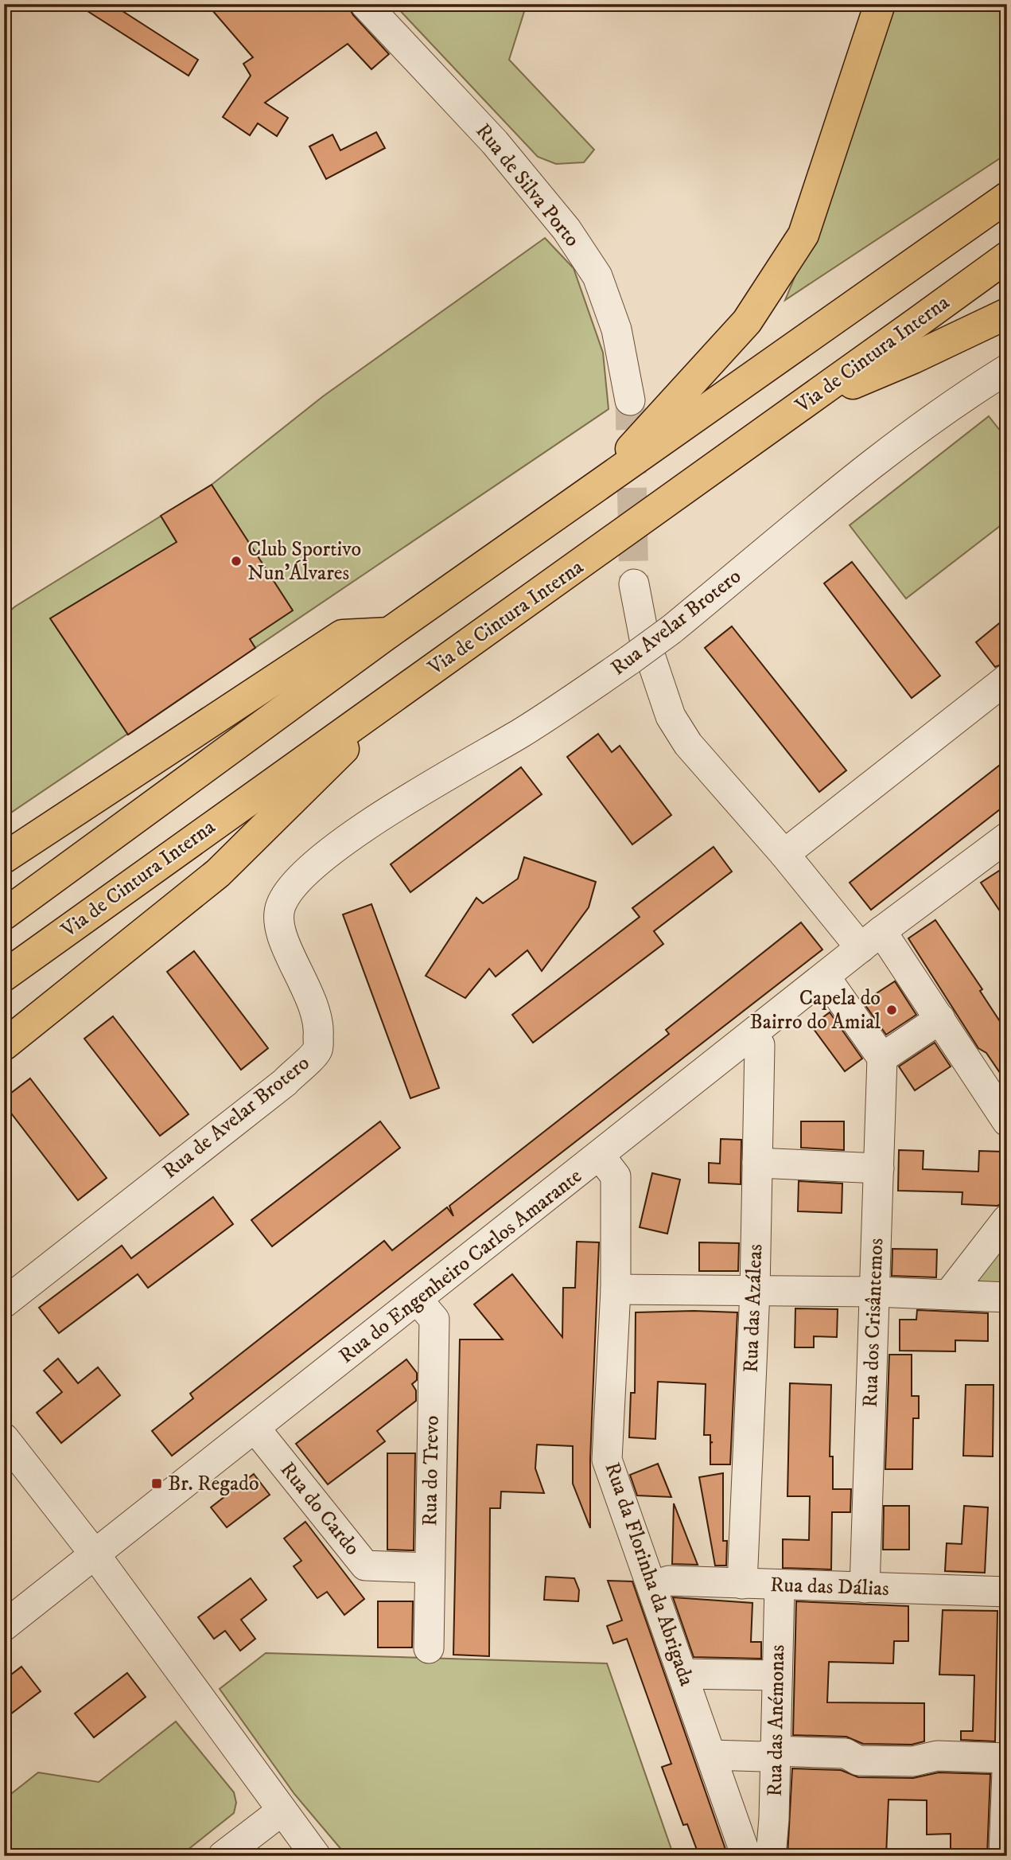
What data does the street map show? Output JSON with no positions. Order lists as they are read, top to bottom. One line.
{"streets":{"highway":["Via de Cintura Interna"],"street":["Rua de Silva Porto","Rua Avelar Brotero","Rua de Avelar Brotero","Rua do Engenheiro Carlos Amarante","Rua das Azáleas","Rua dos Crisântemos","Rua do Trevo","Rua do Cardo","Rua da Florinha da Abrigada","Rua das Dálias","Rua das Anémonas"]},"crossings":[["Rua Avelar Brotero","Rua de Avelar Brotero"],["Rua do Engenheiro Carlos Amarante","Rua das Azáleas"],["Rua do Engenheiro Carlos Amarante","Rua do Trevo"],["Rua do Engenheiro Carlos Amarante","Rua do Cardo"],["Rua do Engenheiro Carlos Amarante","Rua da Florinha da Abrigada"],["Rua das Azáleas","Rua das Dálias"],["Rua dos Crisântemos","Rua das Dálias"],["Rua do Trevo","Rua do Cardo"],["Rua da Florinha da Abrigada","Rua das Dálias"],["Rua das Dálias","Rua das Anémonas"]],"places":{"other":["Club Sportivo Nun'Álvares","Capela do Bairro do Amial"],"transit":["Br. Regado"]}}
